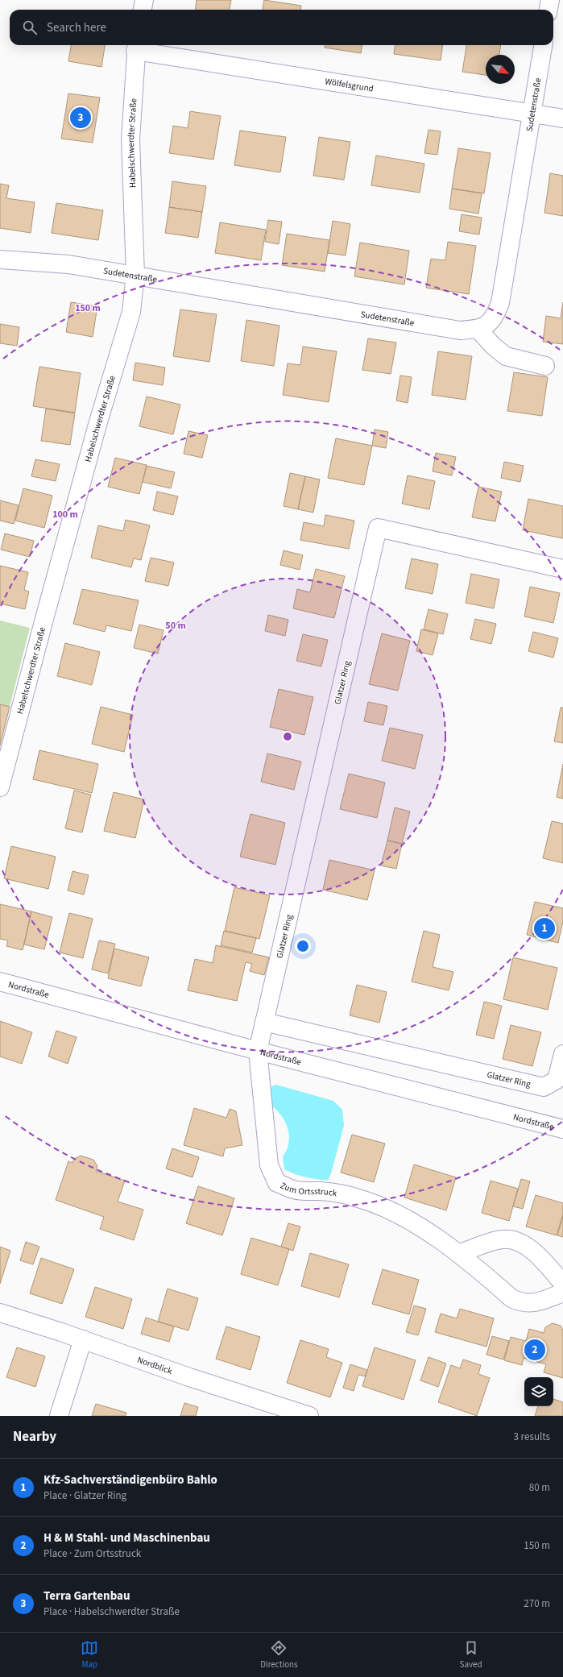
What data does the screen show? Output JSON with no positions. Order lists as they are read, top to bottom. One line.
{"streets":{"street":["Wölfelsgrund","Sudetenstraße","Habelschwerdter Straße","Glatzer Ring","Nordstraße","Zum Ortsstruck","Nordblick"]},"crossings":[["Wölfelsgrund","Sudetenstraße"],["Wölfelsgrund","Habelschwerdter Straße"],["Sudetenstraße","Habelschwerdter Straße"],["Glatzer Ring","Nordstraße"],["Glatzer Ring","Zum Ortsstruck"],["Nordstraße","Zum Ortsstruck"]],"north":"bottom right","page":{"search":"Search here","pins":["3","1","2"],"heading":["Nearby","3 results"],"list":[{"mark":"1","name":"Kfz-Sachverständigenbüro Bahlo","note":"Place · Glatzer Ring","value":"80 m"},{"mark":"2","name":"H & M Stahl- und Maschinenbau","note":"Place · Zum Ortsstruck","value":"150 m"},{"mark":"3","name":"Terra Gartenbau","note":"Place · Habelschwerdter Straße","value":"270 m"}],"nav":["Map","Directions","Saved"]},"rings":["150 m","100 m","50 m"]}
